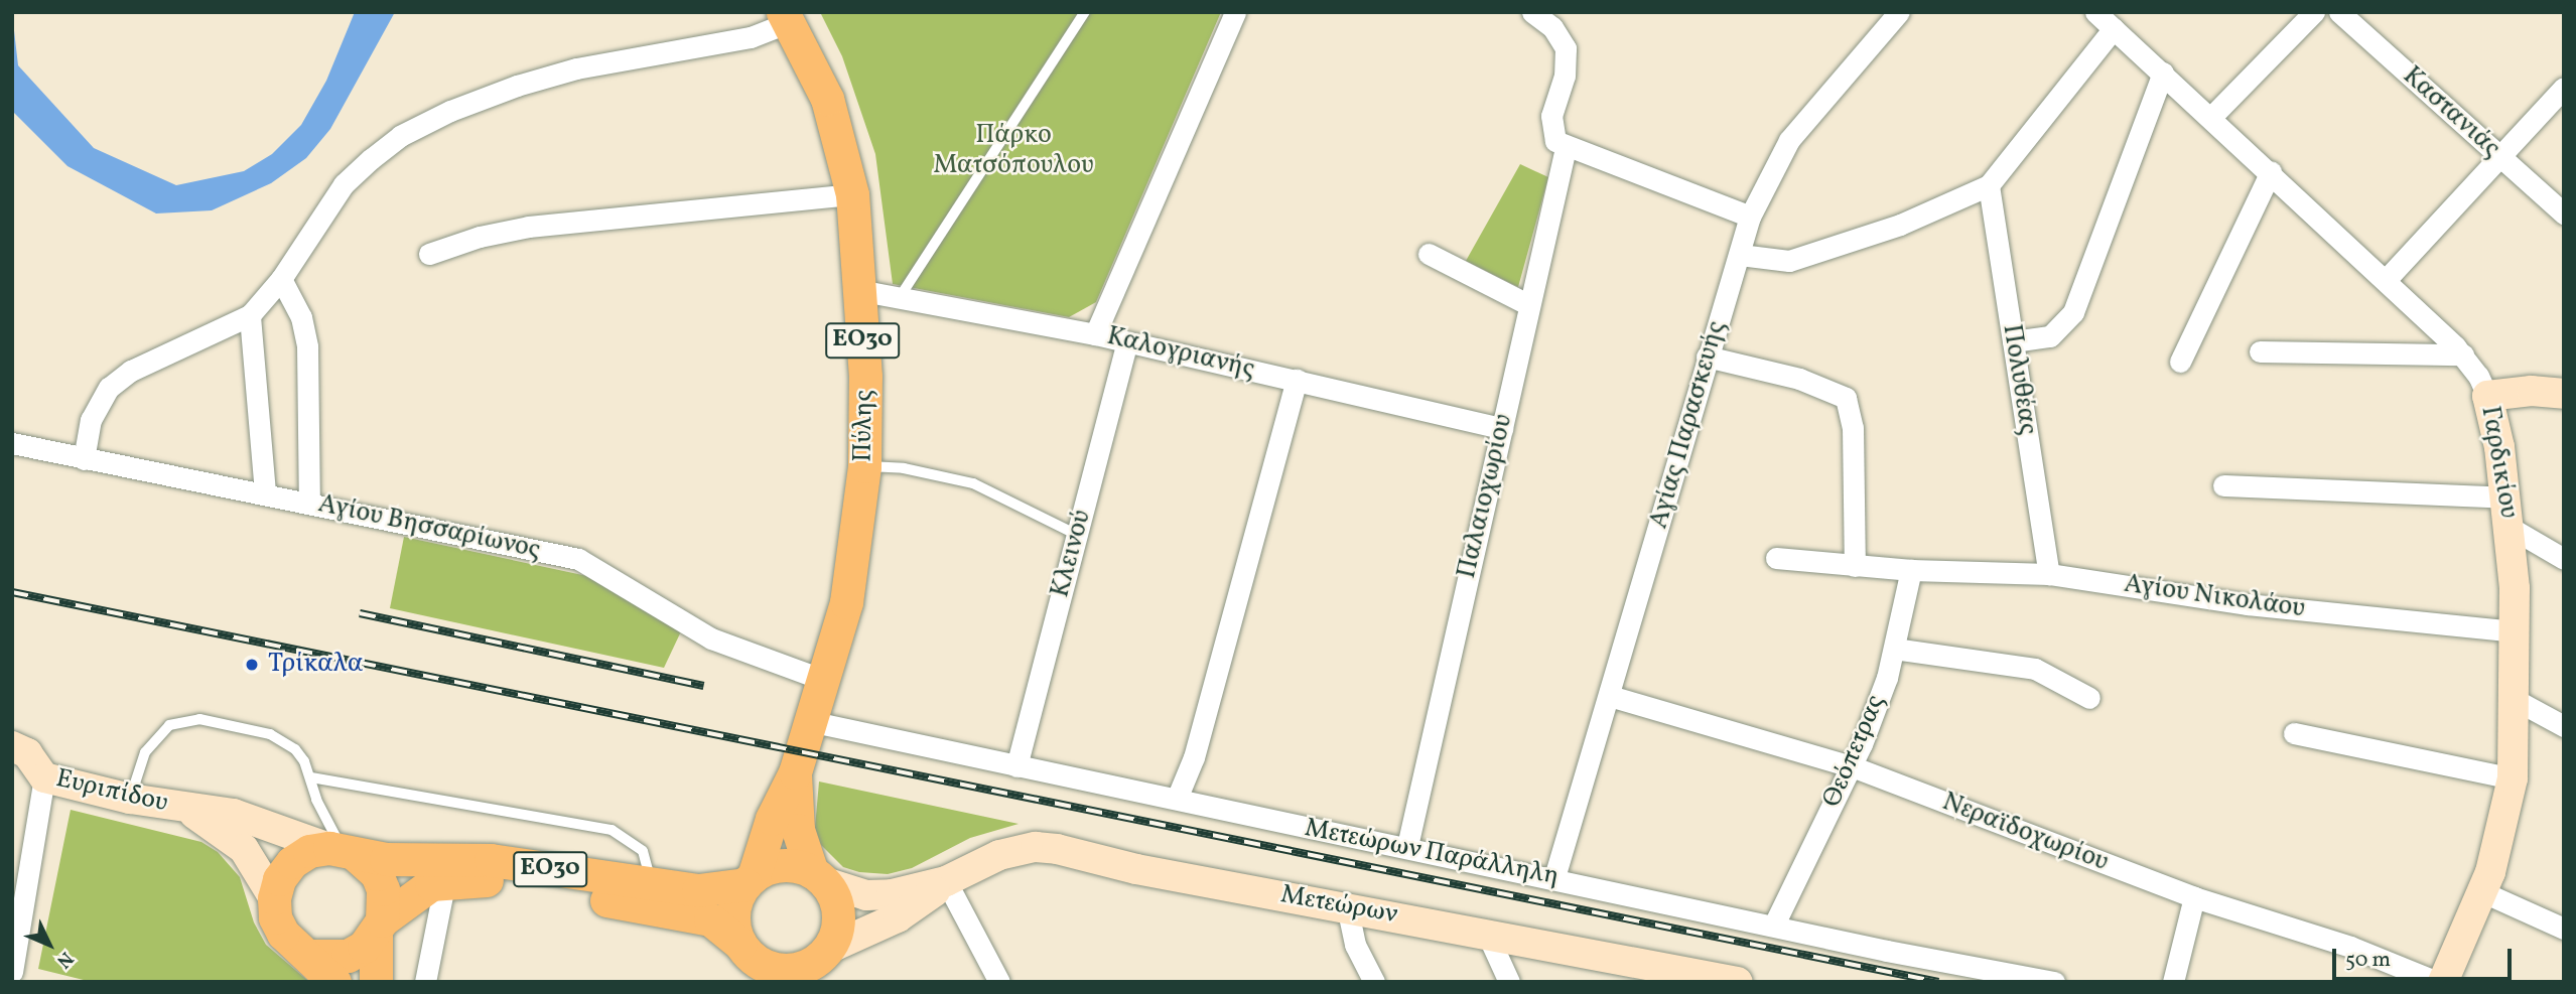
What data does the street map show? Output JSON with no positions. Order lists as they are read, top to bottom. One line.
{"streets":{"main road":["ΕΟ30","Πύλης"],"street":["Καστανιάς","Καλογριανής","Πολυθέας","Αγίας Παρασκευής","Γαρδικίου","Παλαιοχωρίου","Αγίου Βησσαρίωνος","Κλεινού","Αγίου Νικολάου","Θεόπετρας","Ευριπίδου","Νεραϊδοχωρίου","Μετεώρων Παράλληλη","Μετεώρων"]},"crossings":[["ΕΟ30","Πύλης"],["ΕΟ30","Ευριπίδου"],["ΕΟ30","Μετεώρων Παράλληλη"],["ΕΟ30","Μετεώρων"],["Καλογριανής","Πύλης"],["Καλογριανής","Παλαιοχωρίου"],["Καλογριανής","Κλεινού"],["Πολυθέας","Αγίου Νικολάου"],["Αγίας Παρασκευής","Νεραϊδοχωρίου"],["Αγίας Παρασκευής","Μετεώρων Παράλληλη"],["Πύλης","Αγίου Βησσαρίωνος"],["Πύλης","Μετεώρων Παράλληλη"],["Γαρδικίου","Αγίου Νικολάου"],["Παλαιοχωρίου","Μετεώρων Παράλληλη"],["Κλεινού","Μετεώρων Παράλληλη"],["Αγίου Νικολάου","Θεόπετρας"],["Θεόπετρας","Νεραϊδοχωρίου"],["Θεόπετρας","Μετεώρων Παράλληλη"]],"parks":["Πάρκο Ματσόπουλου"],"places":["Τρίκαλα"],"scale_bar":"50 m","north":"bottom right"}
